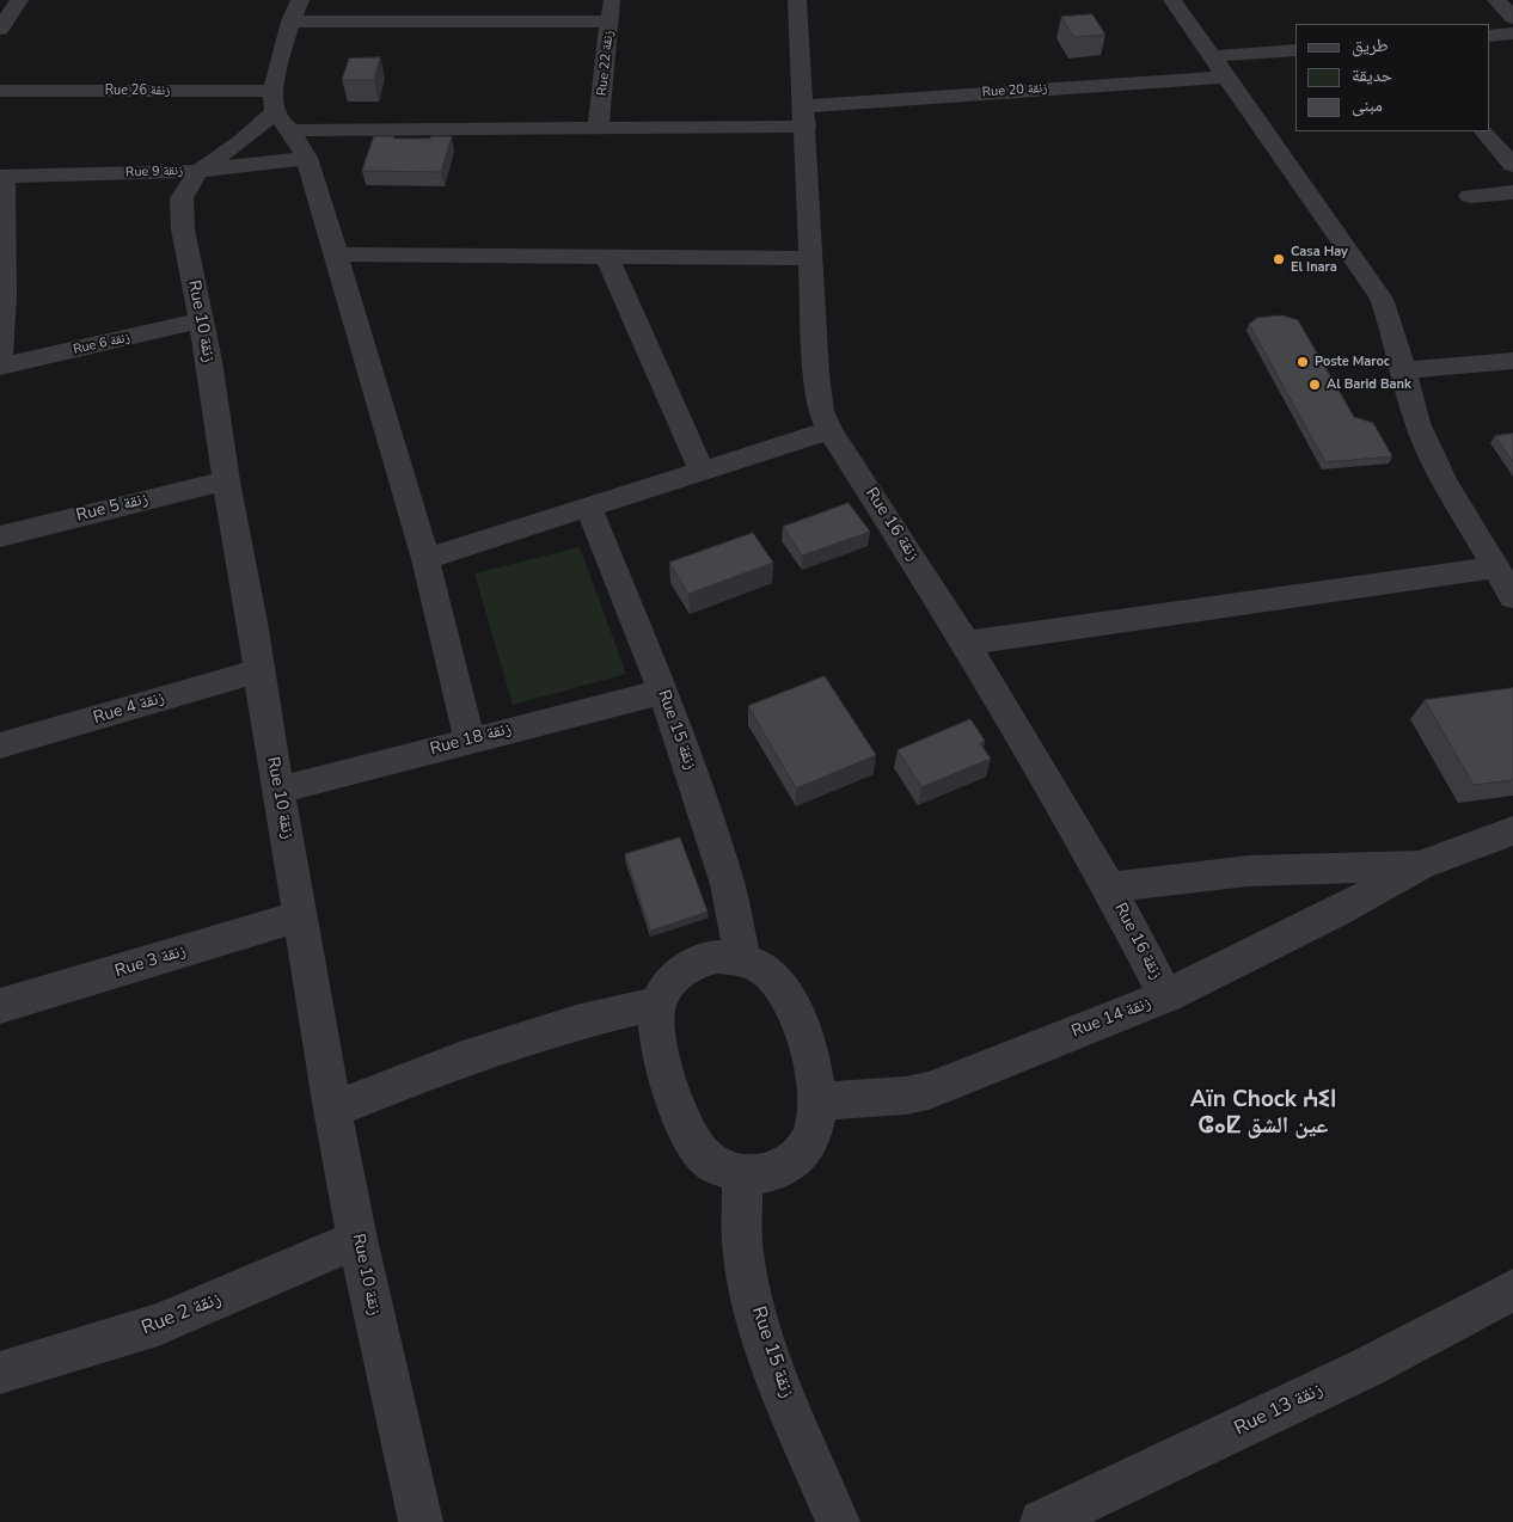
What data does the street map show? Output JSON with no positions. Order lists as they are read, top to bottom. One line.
{"streets":{"street":["Rue 22 زنقة","Rue 26 زنقة","Rue 20 زنقة","Rue 9 زنقة","Rue 10 زنقة","Rue 6 زنقة","Rue 5 زنقة","Rue 16 زنقة","Rue 4 زنقة","Rue 15 زنقة","Rue 18 زنقة","Rue 3 زنقة","Rue 14 زنقة","Rue 2 زنقة","Rue 13 زنقة"]},"crossings":[["Rue 22 زنقة","Rue 26 زنقة"],["Rue 22 زنقة","Rue 20 زنقة"],["Rue 26 زنقة","Rue 20 زنقة"],["Rue 26 زنقة","Rue 10 زنقة"],["Rue 20 زنقة","Rue 16 زنقة"],["Rue 9 زنقة","Rue 10 زنقة"],["Rue 10 زنقة","Rue 6 زنقة"],["Rue 10 زنقة","Rue 5 زنقة"],["Rue 10 زنقة","Rue 4 زنقة"],["Rue 10 زنقة","Rue 18 زنقة"],["Rue 10 زنقة","Rue 3 زنقة"],["Rue 10 زنقة","Rue 2 زنقة"],["Rue 16 زنقة","Rue 14 زنقة"],["Rue 15 زنقة","Rue 18 زنقة"],["Rue 15 زنقة","Rue 14 زنقة"]],"districts":["Aïn Chock ⵄⵉⵏ ⵛⴰⵇ عين الشق"],"places":["Casa Hay El Inara","Poste Maroc","Al Barid Bank"],"legend":["طريق","حديقة","مبنى"]}
